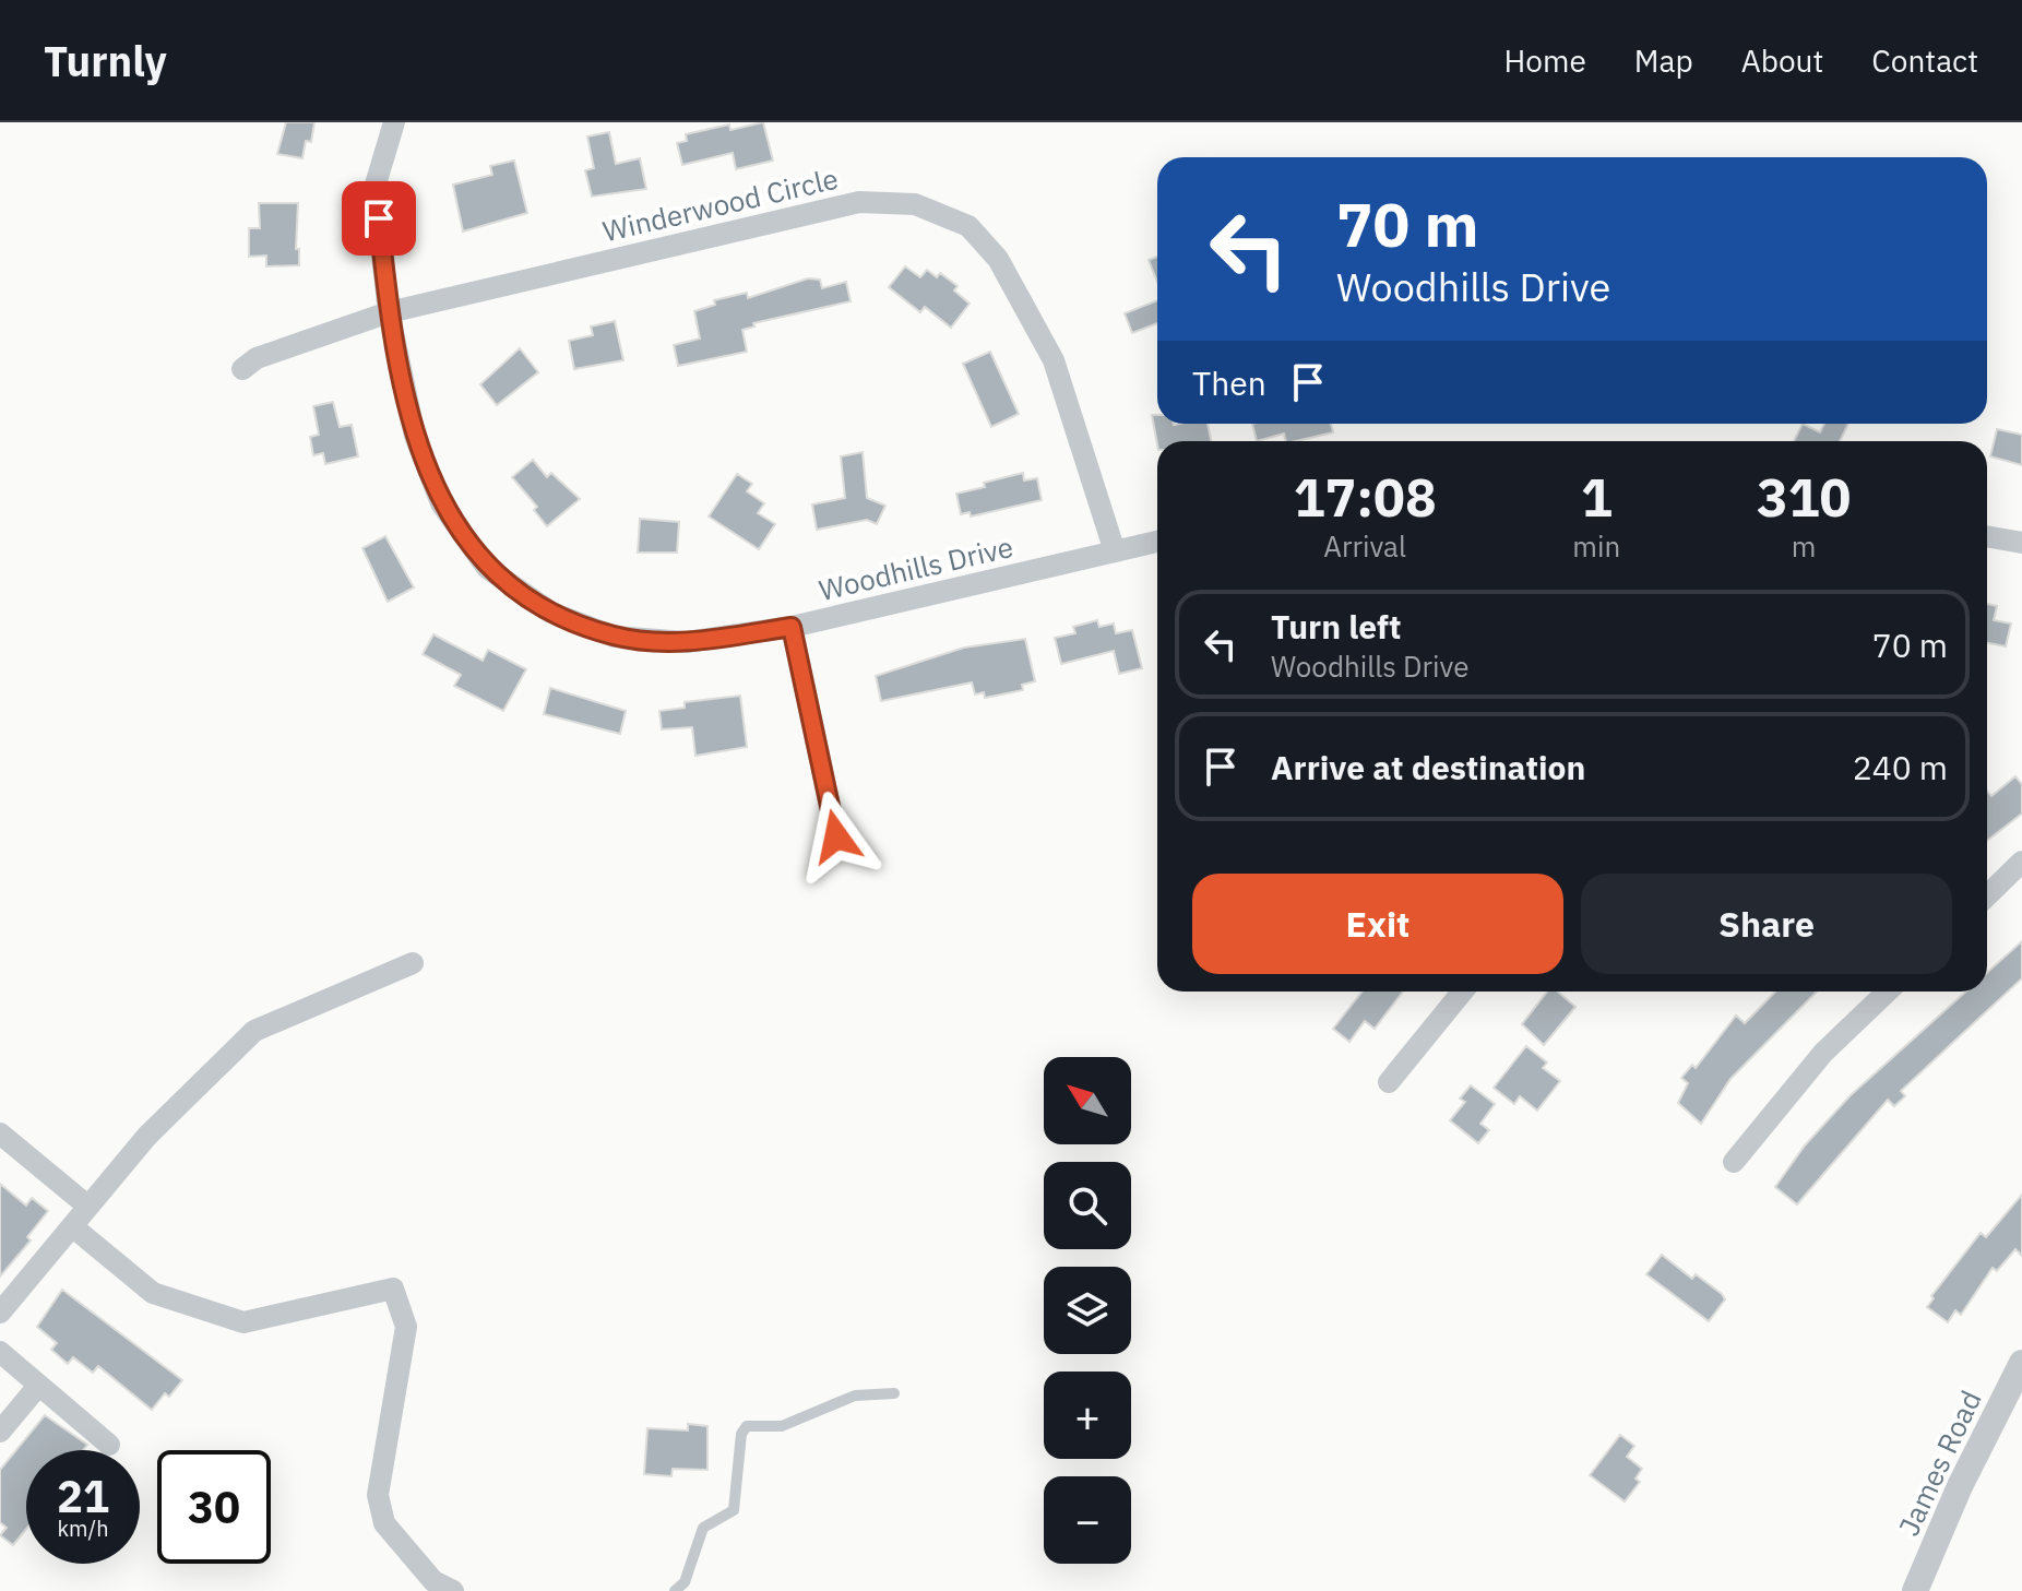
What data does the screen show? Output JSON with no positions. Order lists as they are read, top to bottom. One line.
{"streets":{"street":["Winderwood Circle","Woodhills Drive","James Road"]},"crossings":[["Winderwood Circle","Woodhills Drive"]],"north":"top left","page":{"header":"Turnly","nav":["Home","Map","About","Contact"],"turn":["70 m","Woodhills Drive"],"then":"Then","eta":["17:08","Arrival","1","min","310","m"],"list":[{"name":"Turn left","note":"Woodhills Drive","value":"70 m"},{"name":"Arrive at destination","value":"240 m"}],"buttons":["Exit","Share"],"map_buttons":["+","−"],"speed":"21 km/h","limit":"30"}}
